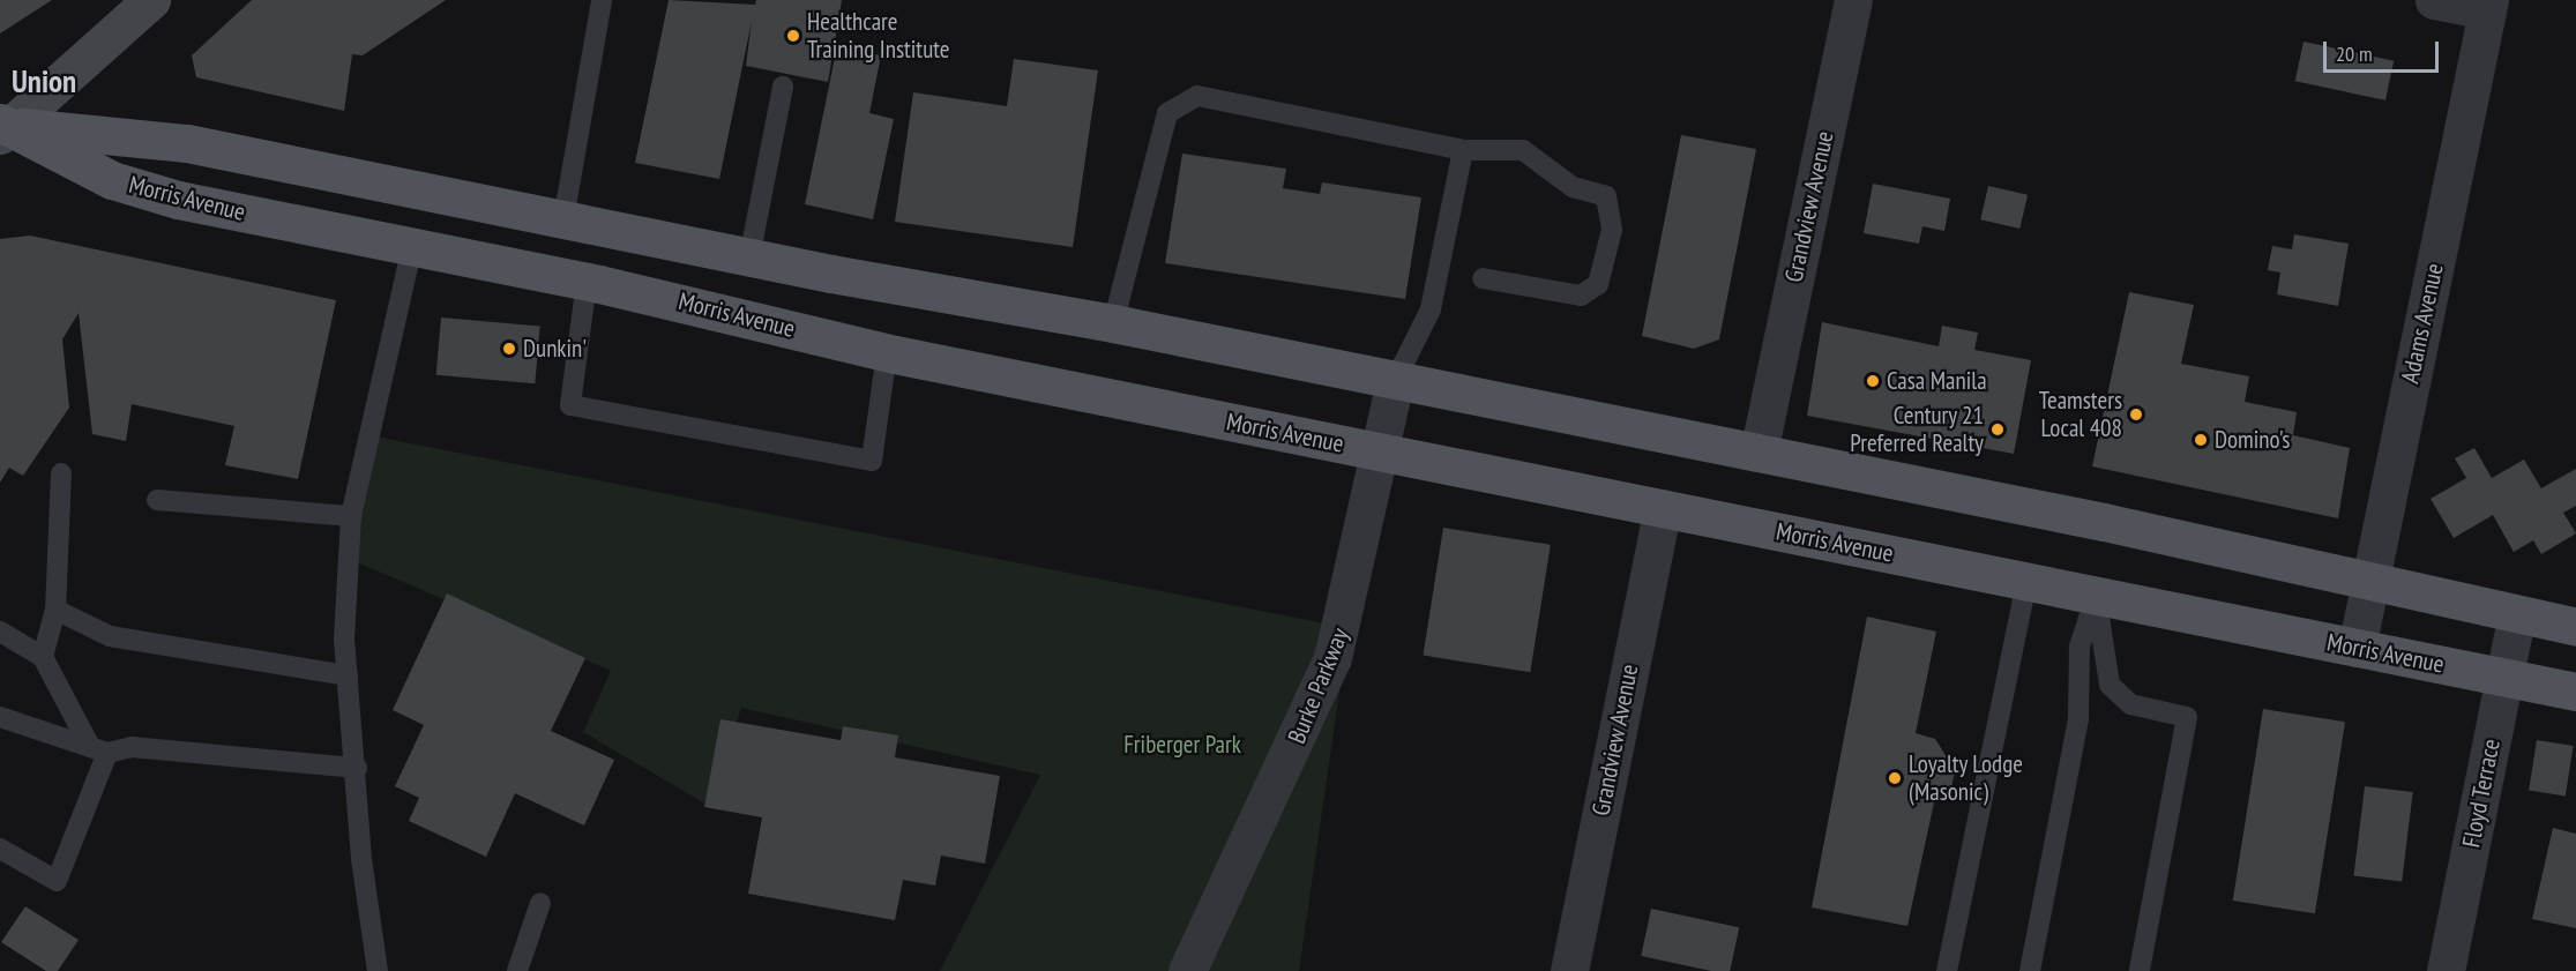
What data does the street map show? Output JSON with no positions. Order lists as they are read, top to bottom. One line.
{"streets":{"main road":["Morris Avenue"],"street":["Grandview Avenue","Adams Avenue","Burke Parkway","Floyd Terrace"]},"crossings":[["Morris Avenue","Grandview Avenue"],["Morris Avenue","Adams Avenue"],["Morris Avenue","Burke Parkway"],["Morris Avenue","Floyd Terrace"]],"districts":["Union"],"parks":["Friberger Park"],"places":["Healthcare Training Institute","Dunkin'","Casa Manila","Teamsters Local 408","Century 21 Preferred Realty","Domino's","Loyalty Lodge (Masonic)"],"scale_bar":"20 m"}
